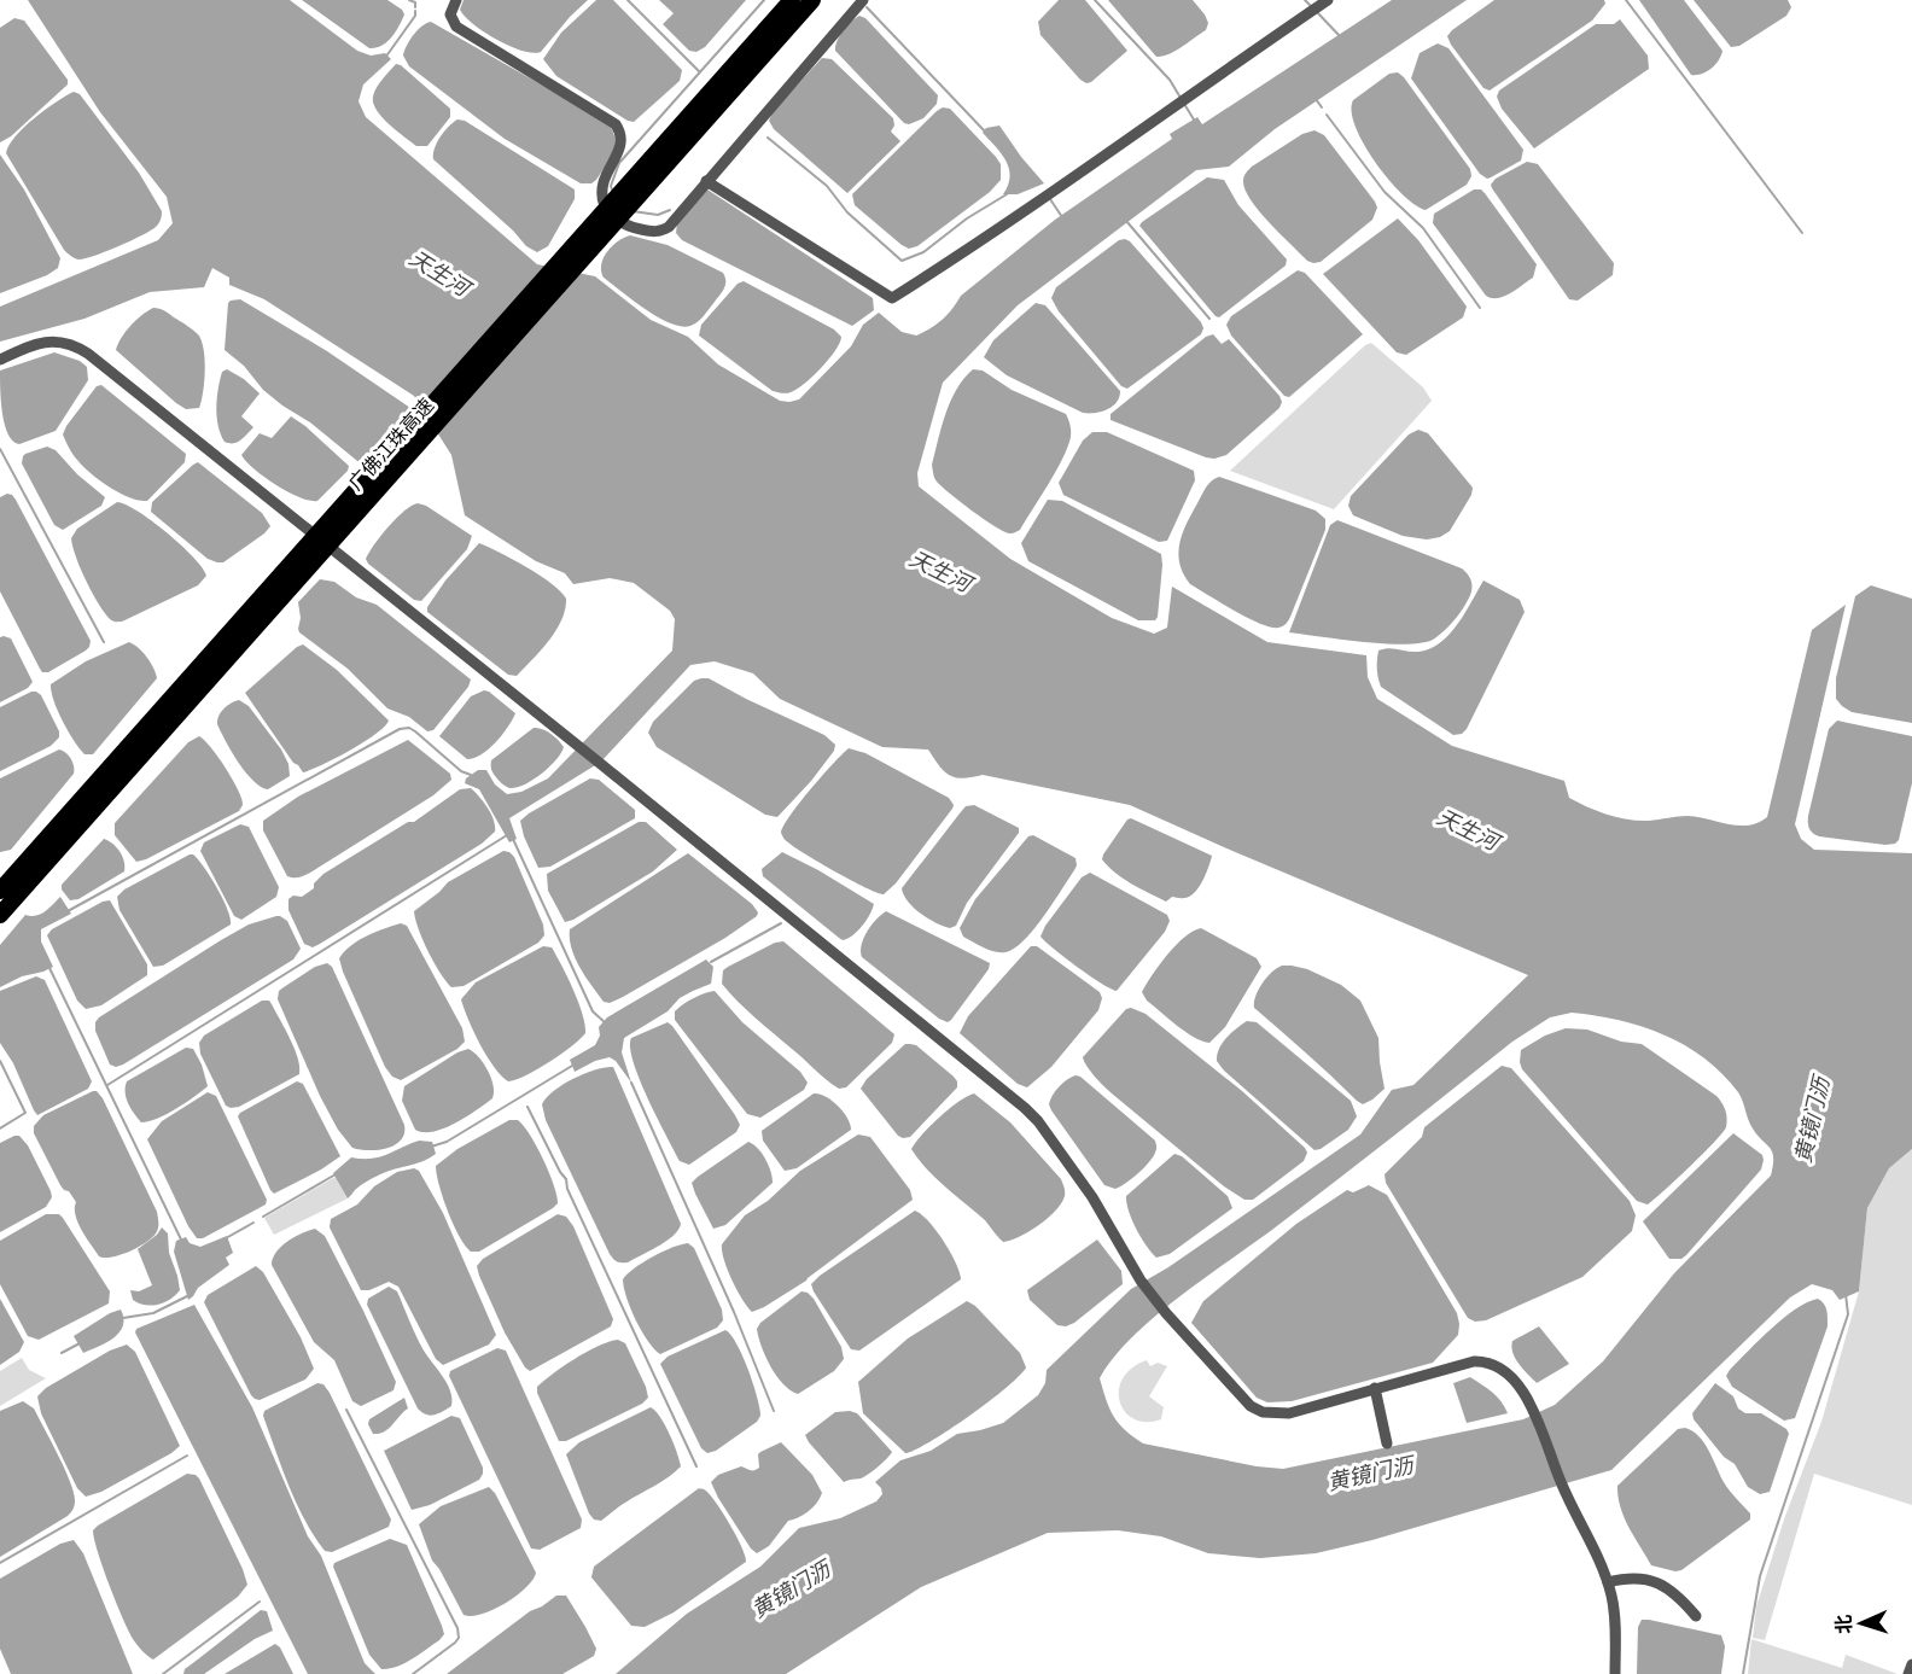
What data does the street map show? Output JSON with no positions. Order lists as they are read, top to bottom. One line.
{"streets":{"highway":["广佛江珠高速"]},"water":["天生河","黄镜门沥"],"north":"left"}
